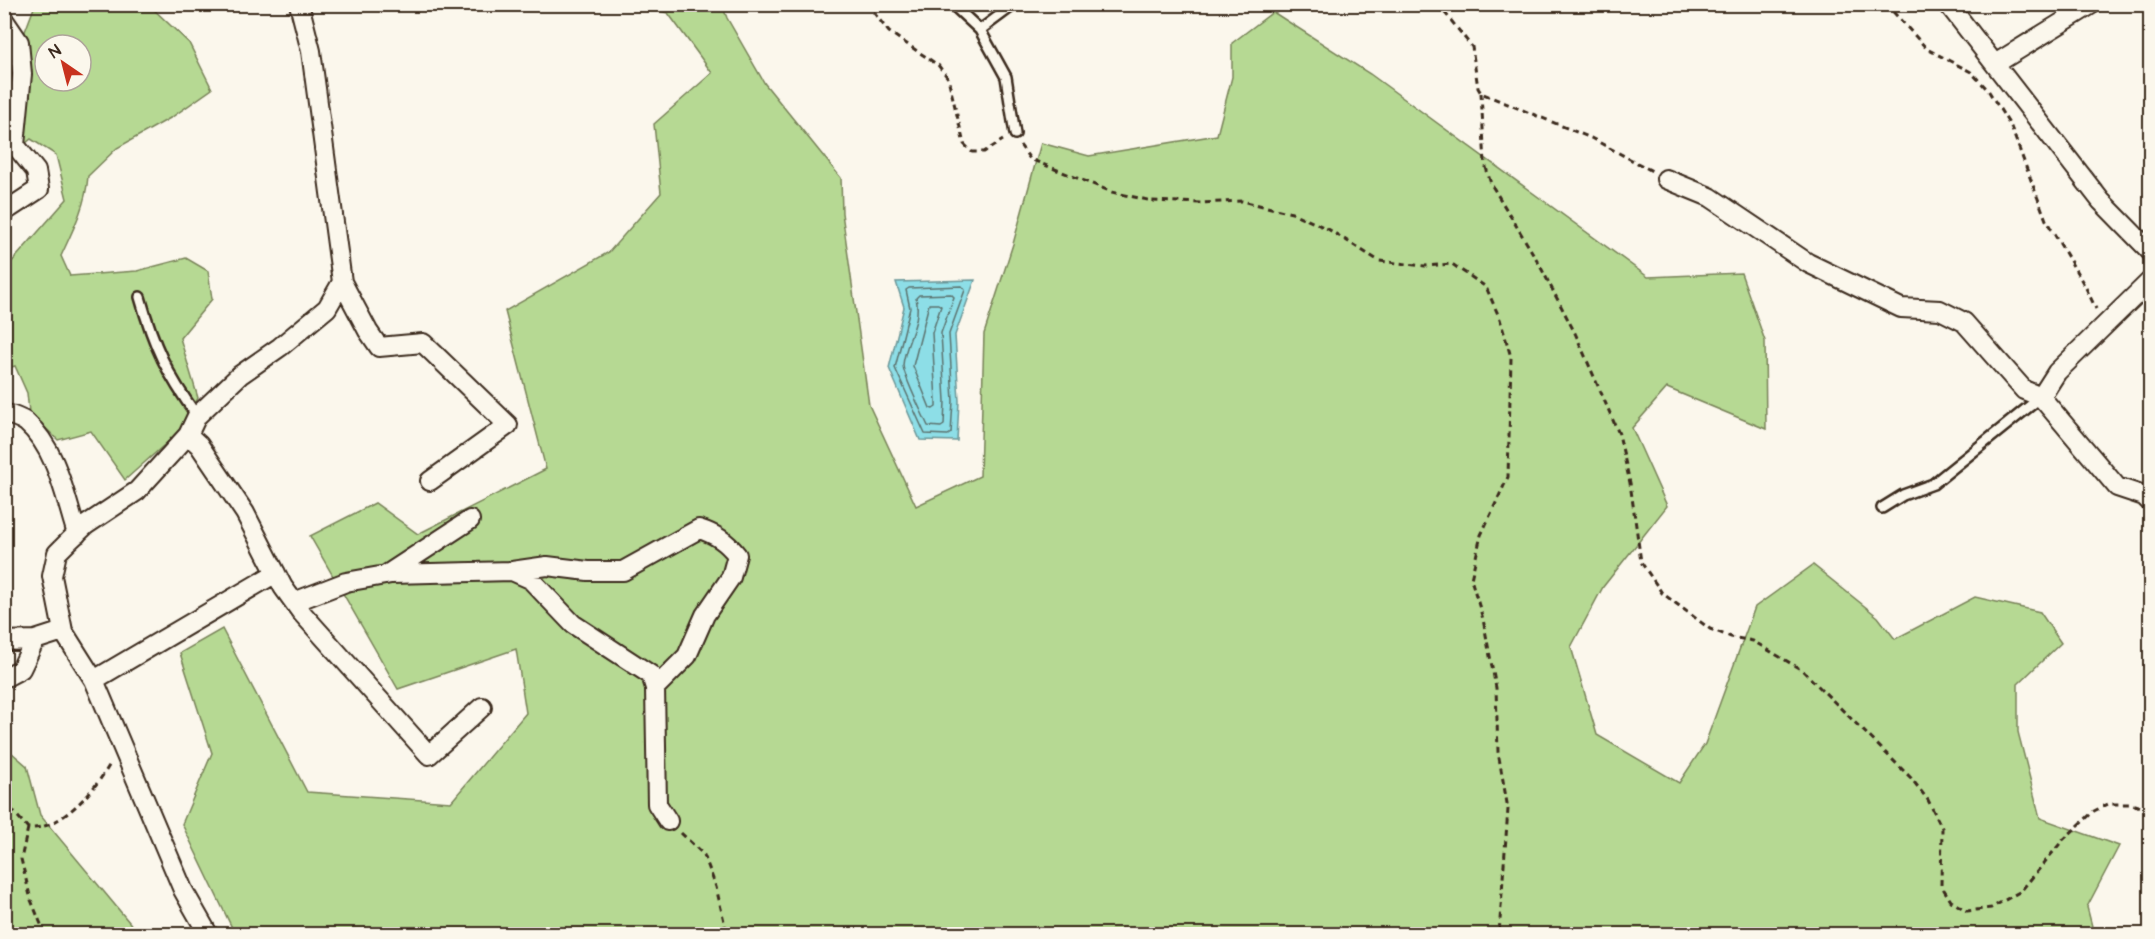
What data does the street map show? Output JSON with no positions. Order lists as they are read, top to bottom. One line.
{"north":"top left"}
